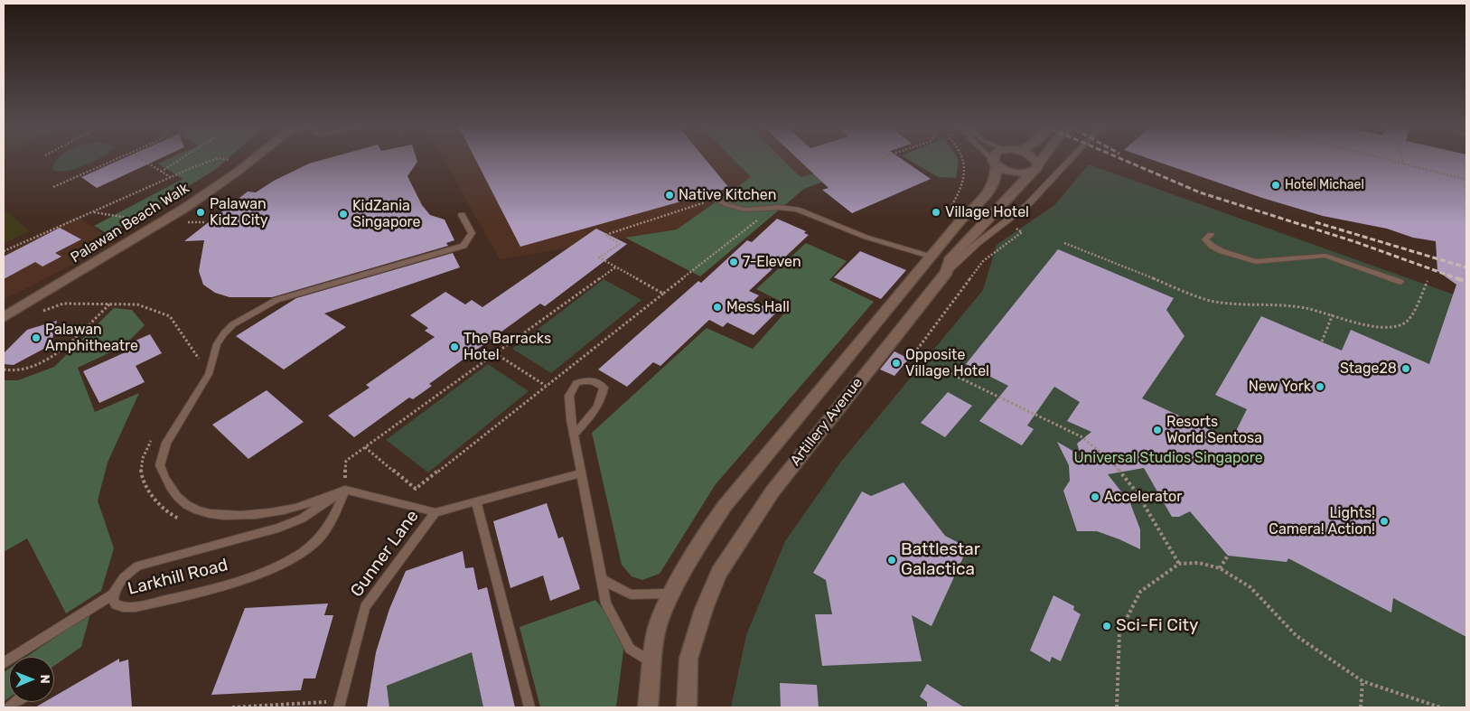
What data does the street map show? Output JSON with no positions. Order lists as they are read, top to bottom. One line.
{"streets":{"street":["Palawan Beach Walk","Artillery Avenue"],"lane":["Gunner Lane","Larkhill Road"]},"parks":["Universal Studios Singapore"],"places":["Hotel Michael","Native Kitchen","Palawan Kidz City","Village Hotel","KidZania Singapore","7-Eleven","Mess Hall","Palawan Amphitheatre","The Barracks Hotel","Opposite Village Hotel","Stage28","New York","Resorts World Sentosa","Accelerator","Lights! Camera! Action!","Battlestar Galactica","Sci-Fi City"],"north":"right"}
